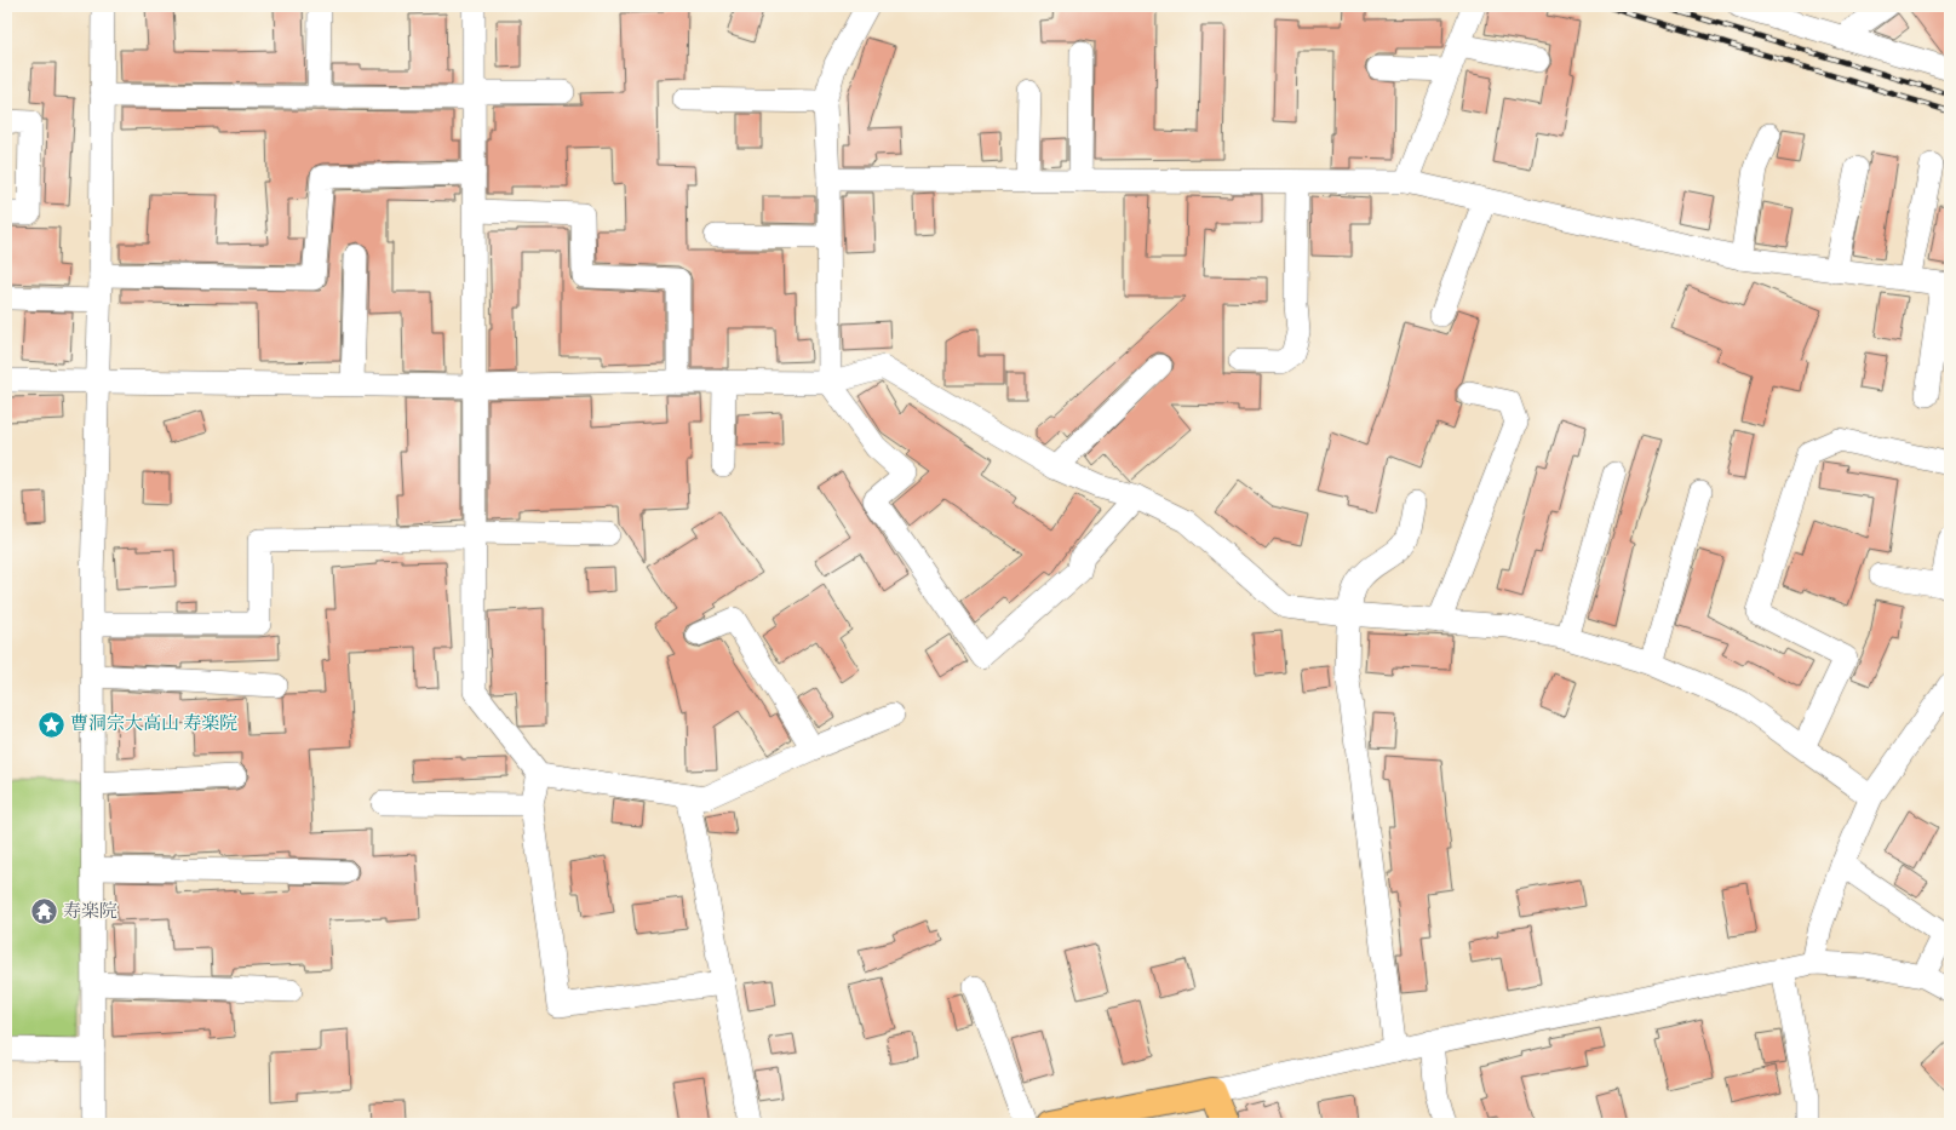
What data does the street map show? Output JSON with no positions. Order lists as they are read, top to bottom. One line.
{"places":{"place":["曹洞宗大高山 寿楽院"],"temple":["寿楽院"]}}
